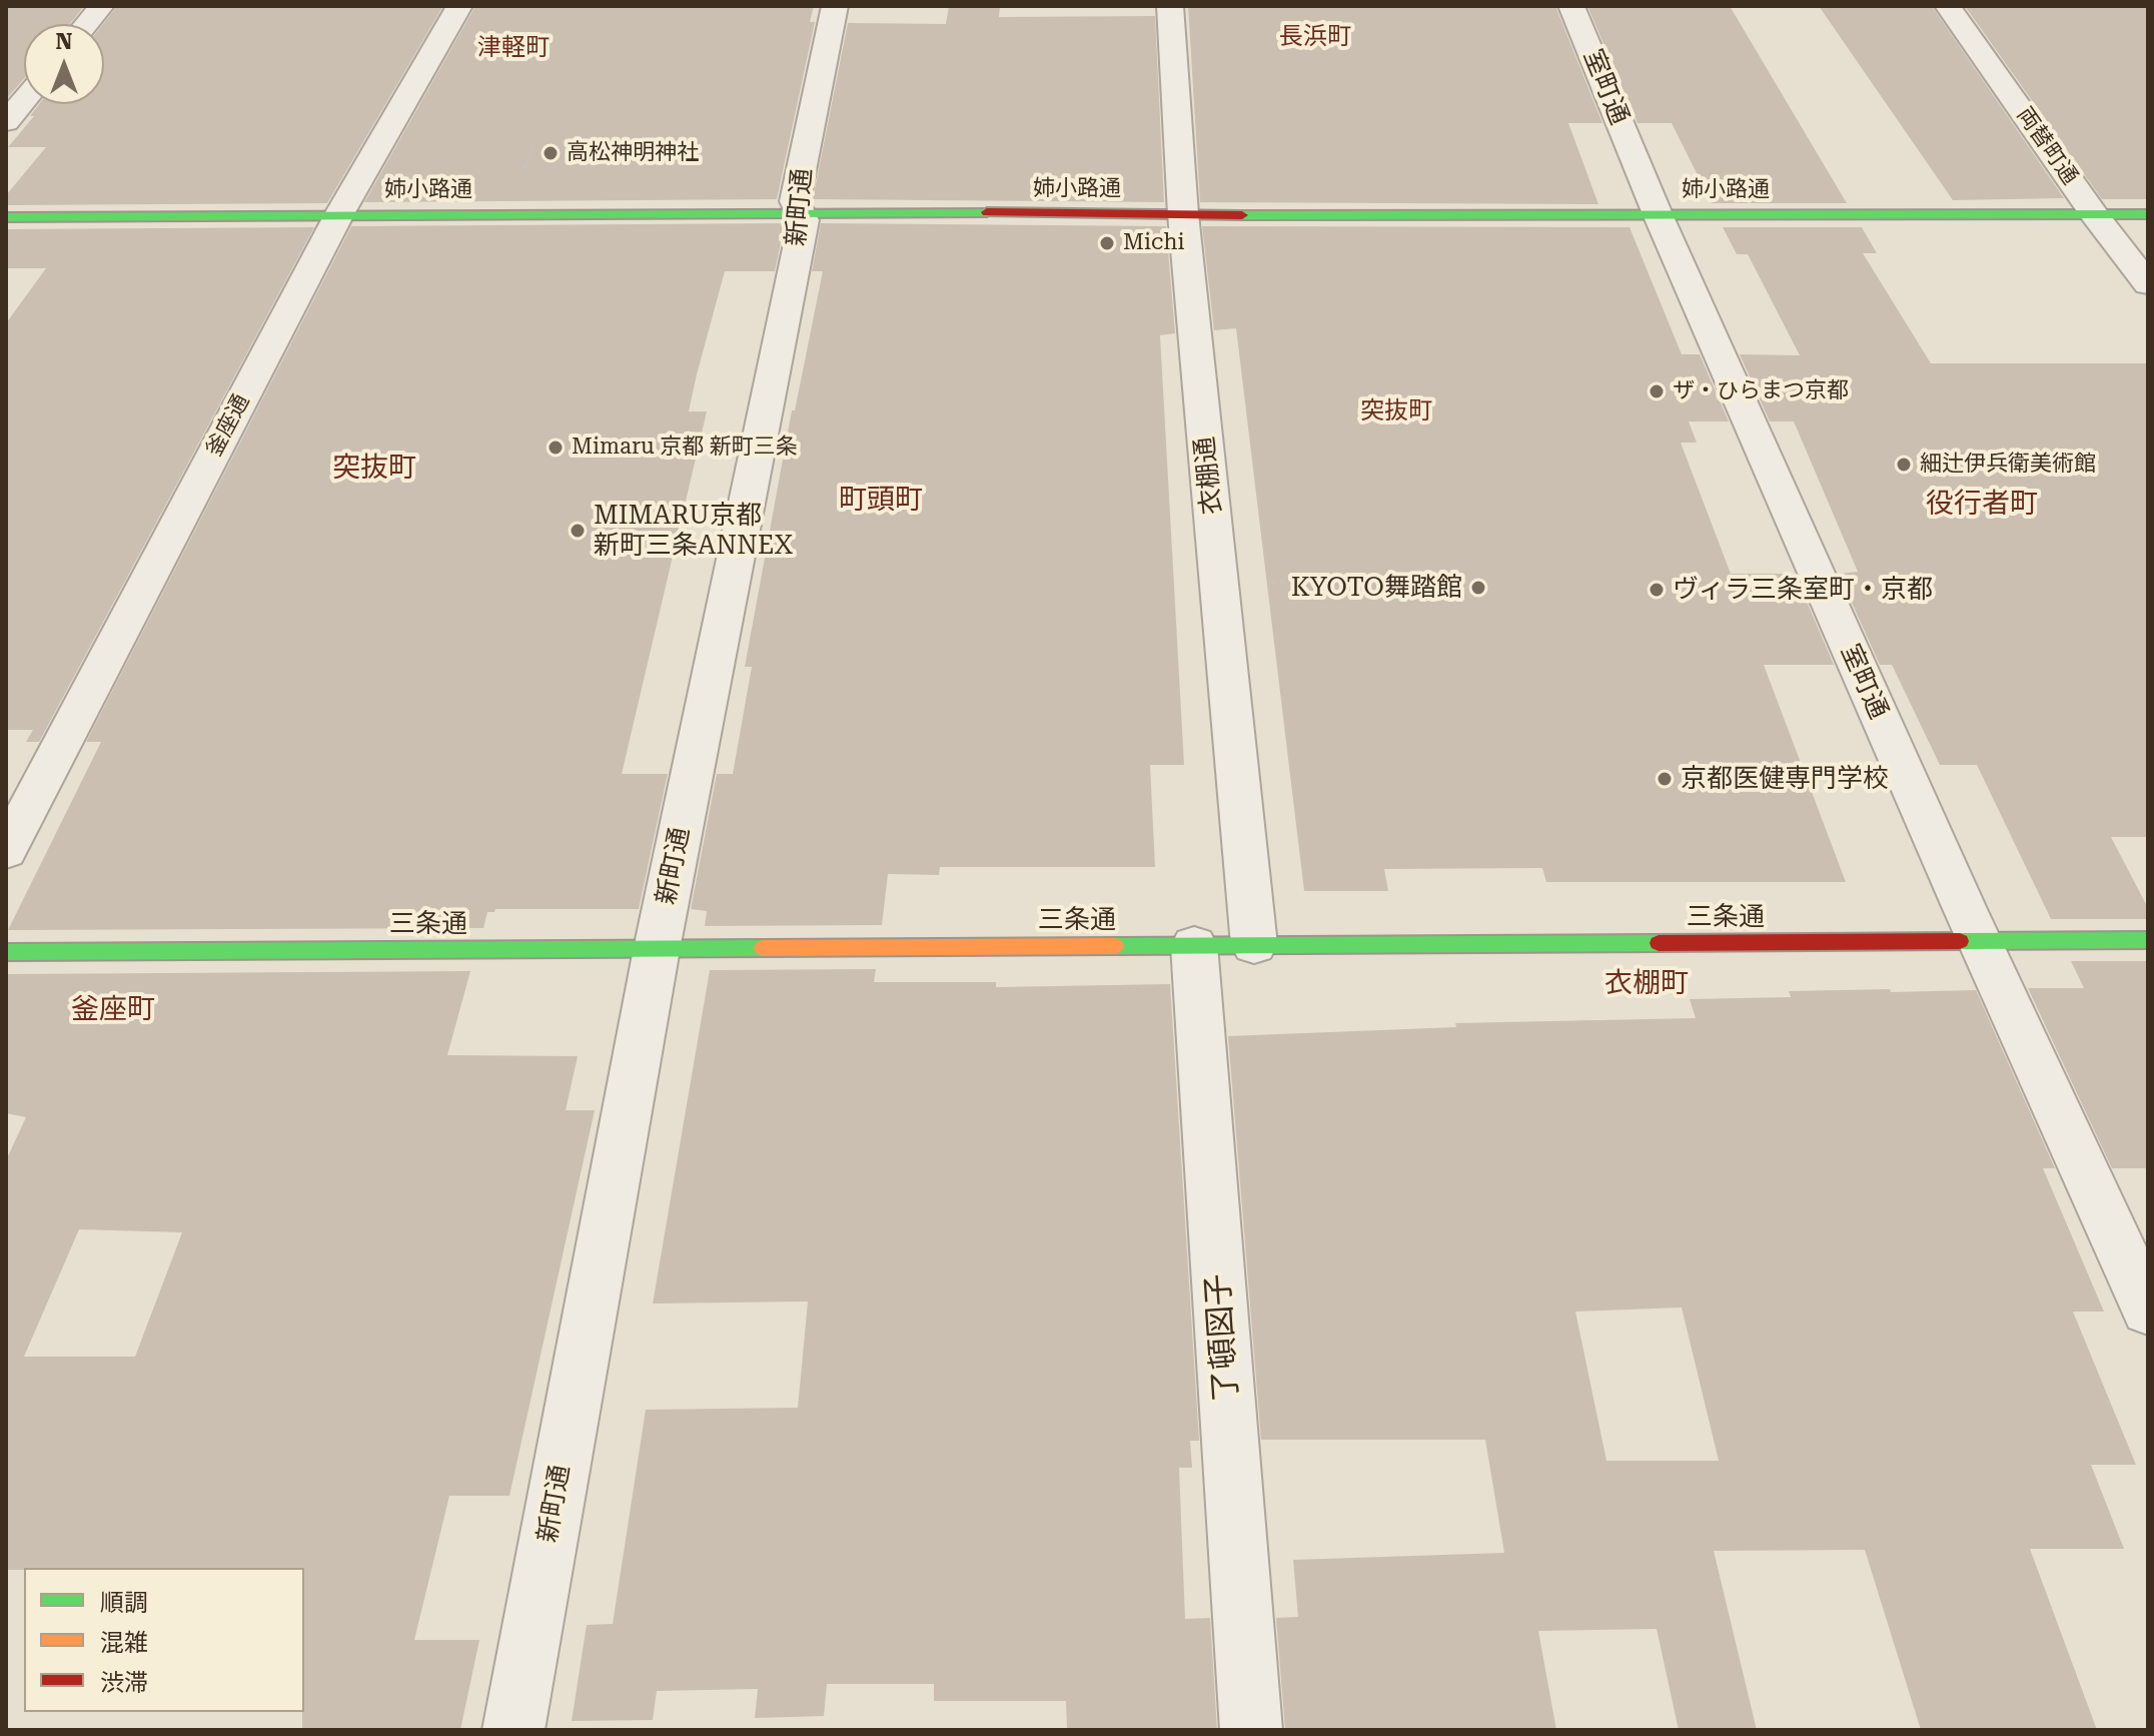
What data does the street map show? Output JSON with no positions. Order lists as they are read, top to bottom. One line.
{"streets":{"street":["室町通","両替町通","姉小路通","新町通","釜座通","衣棚通","三条通","了頓図子"]},"crossings":[["室町通","姉小路通"],["室町通","三条通"],["両替町通","姉小路通"],["姉小路通","新町通"],["姉小路通","釜座通"],["姉小路通","衣棚通"],["新町通","三条通"],["衣棚通","三条通"],["三条通","了頓図子"]],"districts":["長浜町","津軽町","突抜町","突抜町","町頭町","役行者町","衣棚町","釜座町"],"places":["高松神明神社","Michi","ザ・ひらまつ京都","Mimaru 京都 新町三条","細辻伊兵衛美術館","MIMARU京都 新町三条ANNEX","KYOTO舞踏館","ヴィラ三条室町・京都","京都医健専門学校"],"legend":["順調","混雑","渋滞"],"north":"top"}
